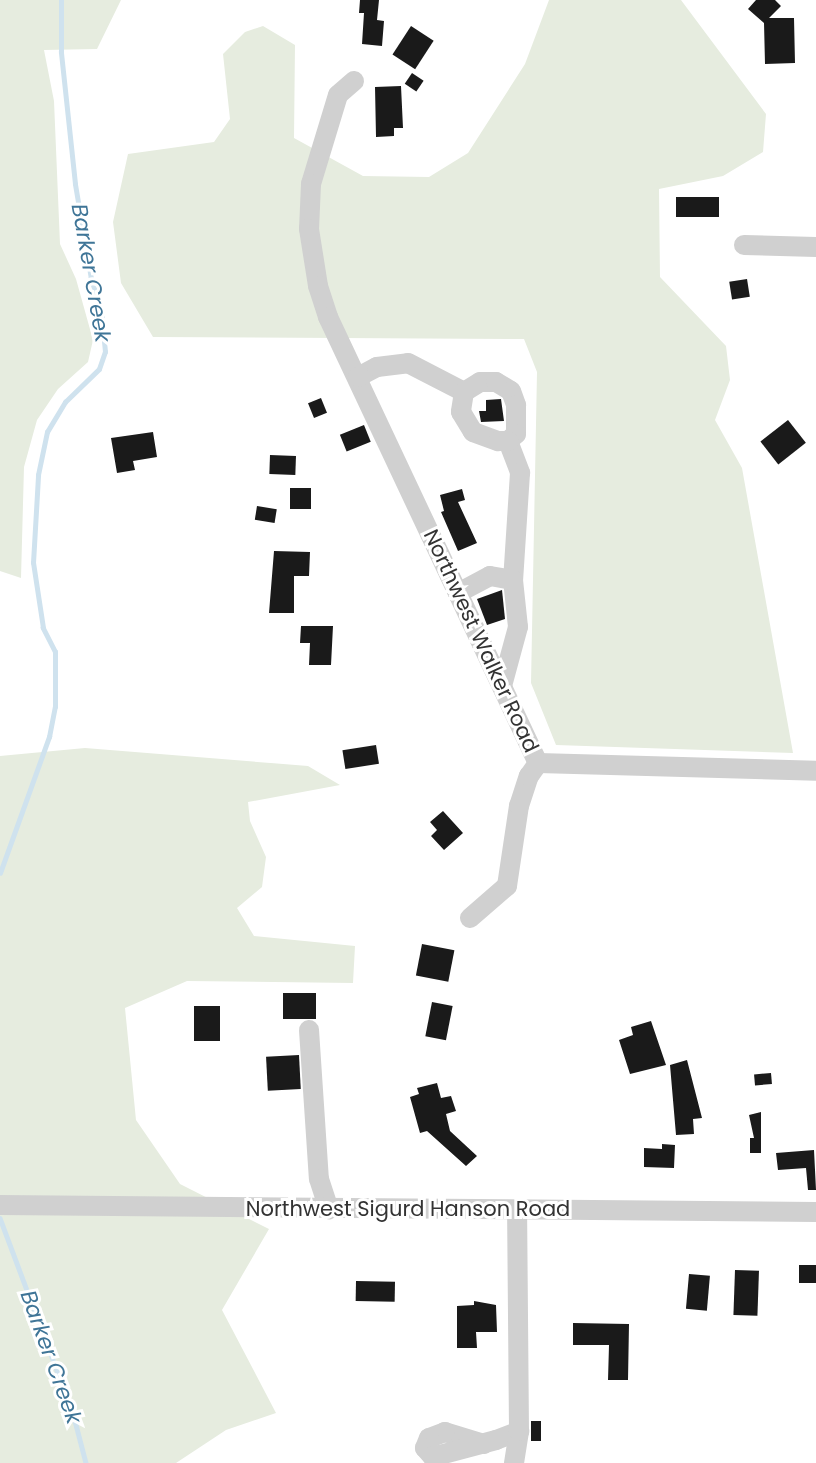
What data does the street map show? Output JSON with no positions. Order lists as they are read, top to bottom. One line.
{"streets":{"street":["Northwest Walker Road","Northwest Sigurd Hanson Road"]},"water":["Barker Creek"]}
